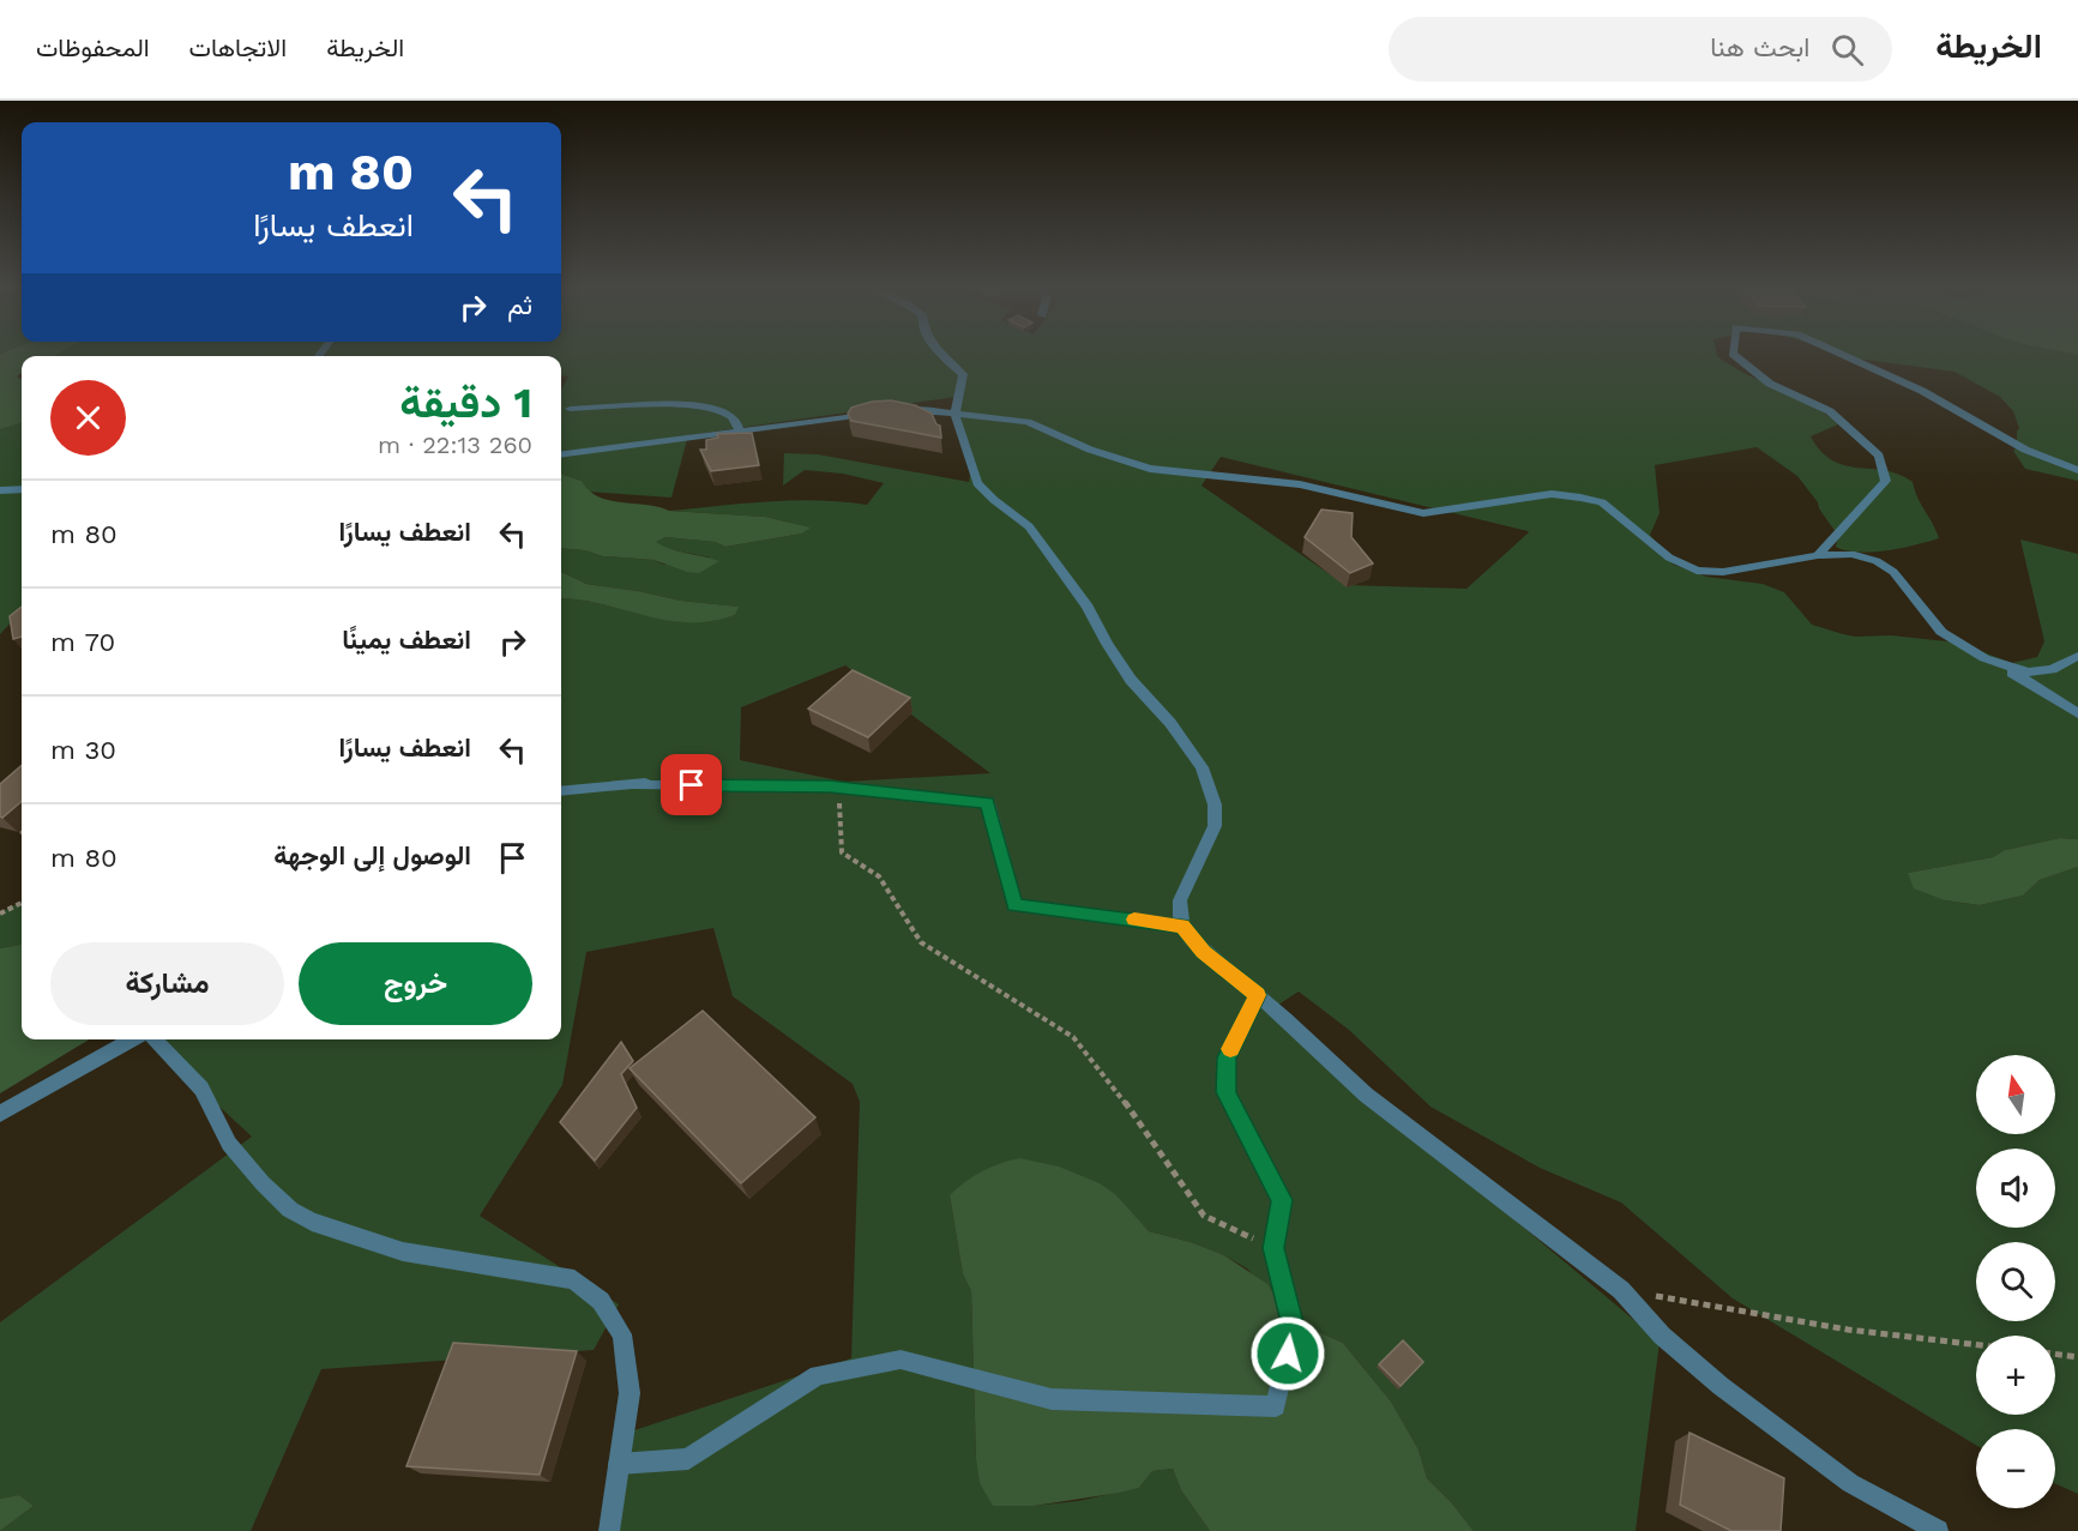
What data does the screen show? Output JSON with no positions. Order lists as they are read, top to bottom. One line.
{"north":"top","page":{"header":"الخريطة","search":"ابحث هنا","nav":["الخريطة","الاتجاهات","المحفوظات"],"turn":["80 m","انعطف يسارًا"],"then":"ثم","heading":["1 دقيقة","260 m · 22:13"],"list":[{"name":"انعطف يسارًا","value":"80 m"},{"name":"انعطف يمينًا","value":"70 m"},{"name":"انعطف يسارًا","value":"30 m"},{"name":"الوصول إلى الوجهة","value":"80 m"}],"buttons":["خروج","مشاركة"],"map_buttons":["+","−"]}}
